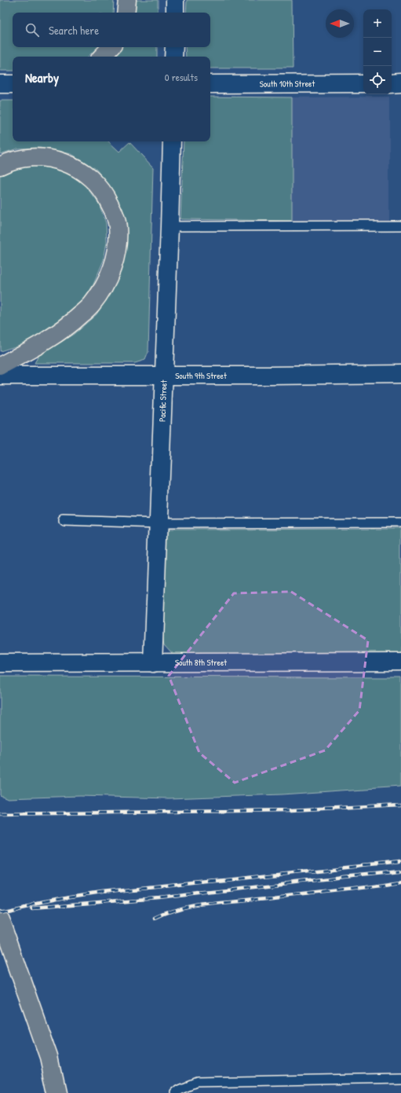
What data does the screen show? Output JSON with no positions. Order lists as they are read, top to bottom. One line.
{"streets":{"street":["South 10th Street","South 9th Street","Pacific Street","South 8th Street"]},"crossings":[["South 9th Street","Pacific Street"],["Pacific Street","South 8th Street"]],"north":"left","page":{"map_buttons":["+","−"],"search":"Search here","heading":["Nearby","0 results"]}}
